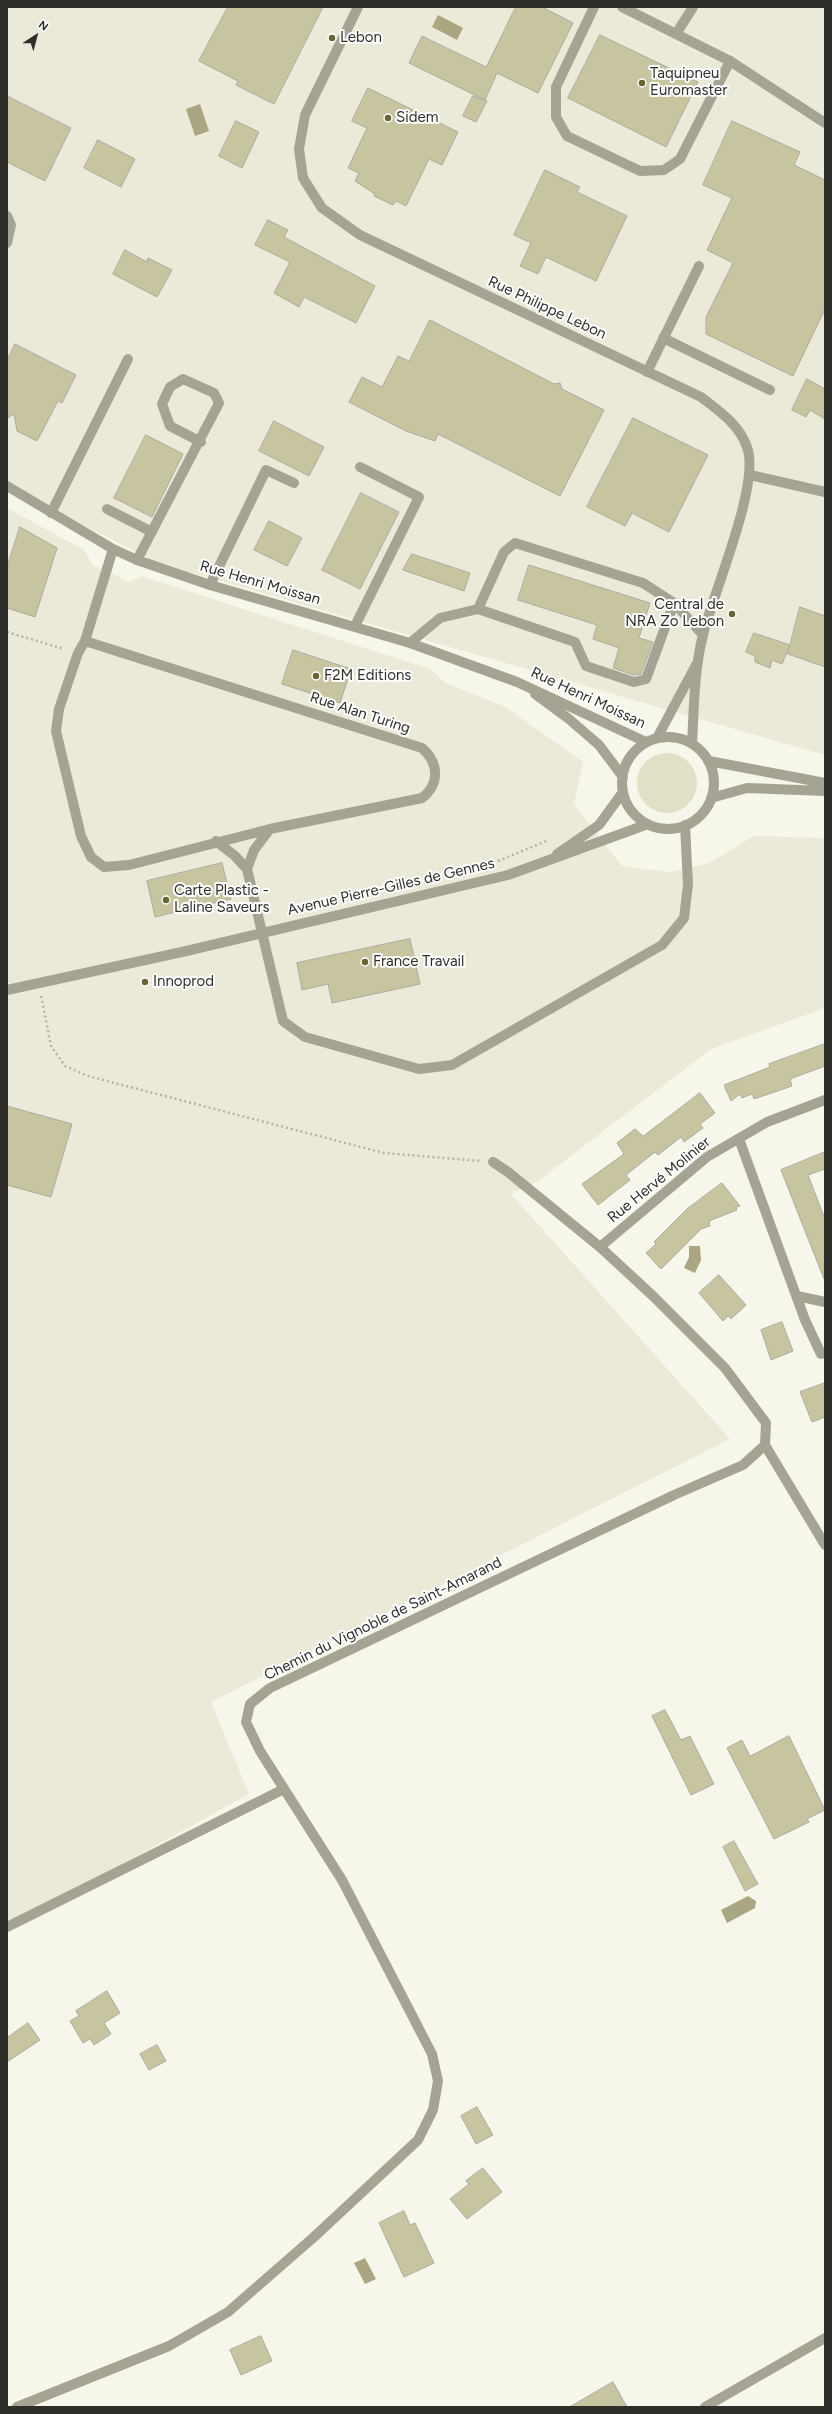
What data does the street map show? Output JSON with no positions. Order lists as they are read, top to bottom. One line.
{"streets":{"street":["Rue Philippe Lebon","Rue Henri Moissan","Rue Alan Turing","Avenue Pierre-Gilles de Gennes","Rue Hervé Molinier","Chemin du Vignoble de Saint-Amarand"]},"crossings":[["Rue Philippe Lebon","Rue Henri Moissan"],["Rue Philippe Lebon","Avenue Pierre-Gilles de Gennes"],["Rue Henri Moissan","Rue Alan Turing"],["Rue Henri Moissan","Avenue Pierre-Gilles de Gennes"]],"places":["Lebon","Taquipneu Euromaster","Sidem","Central de NRA Zo Lebon","F2M Editions","Carte Plastic - Laline Saveurs","France Travail","Innoprod"],"north":"top right"}
